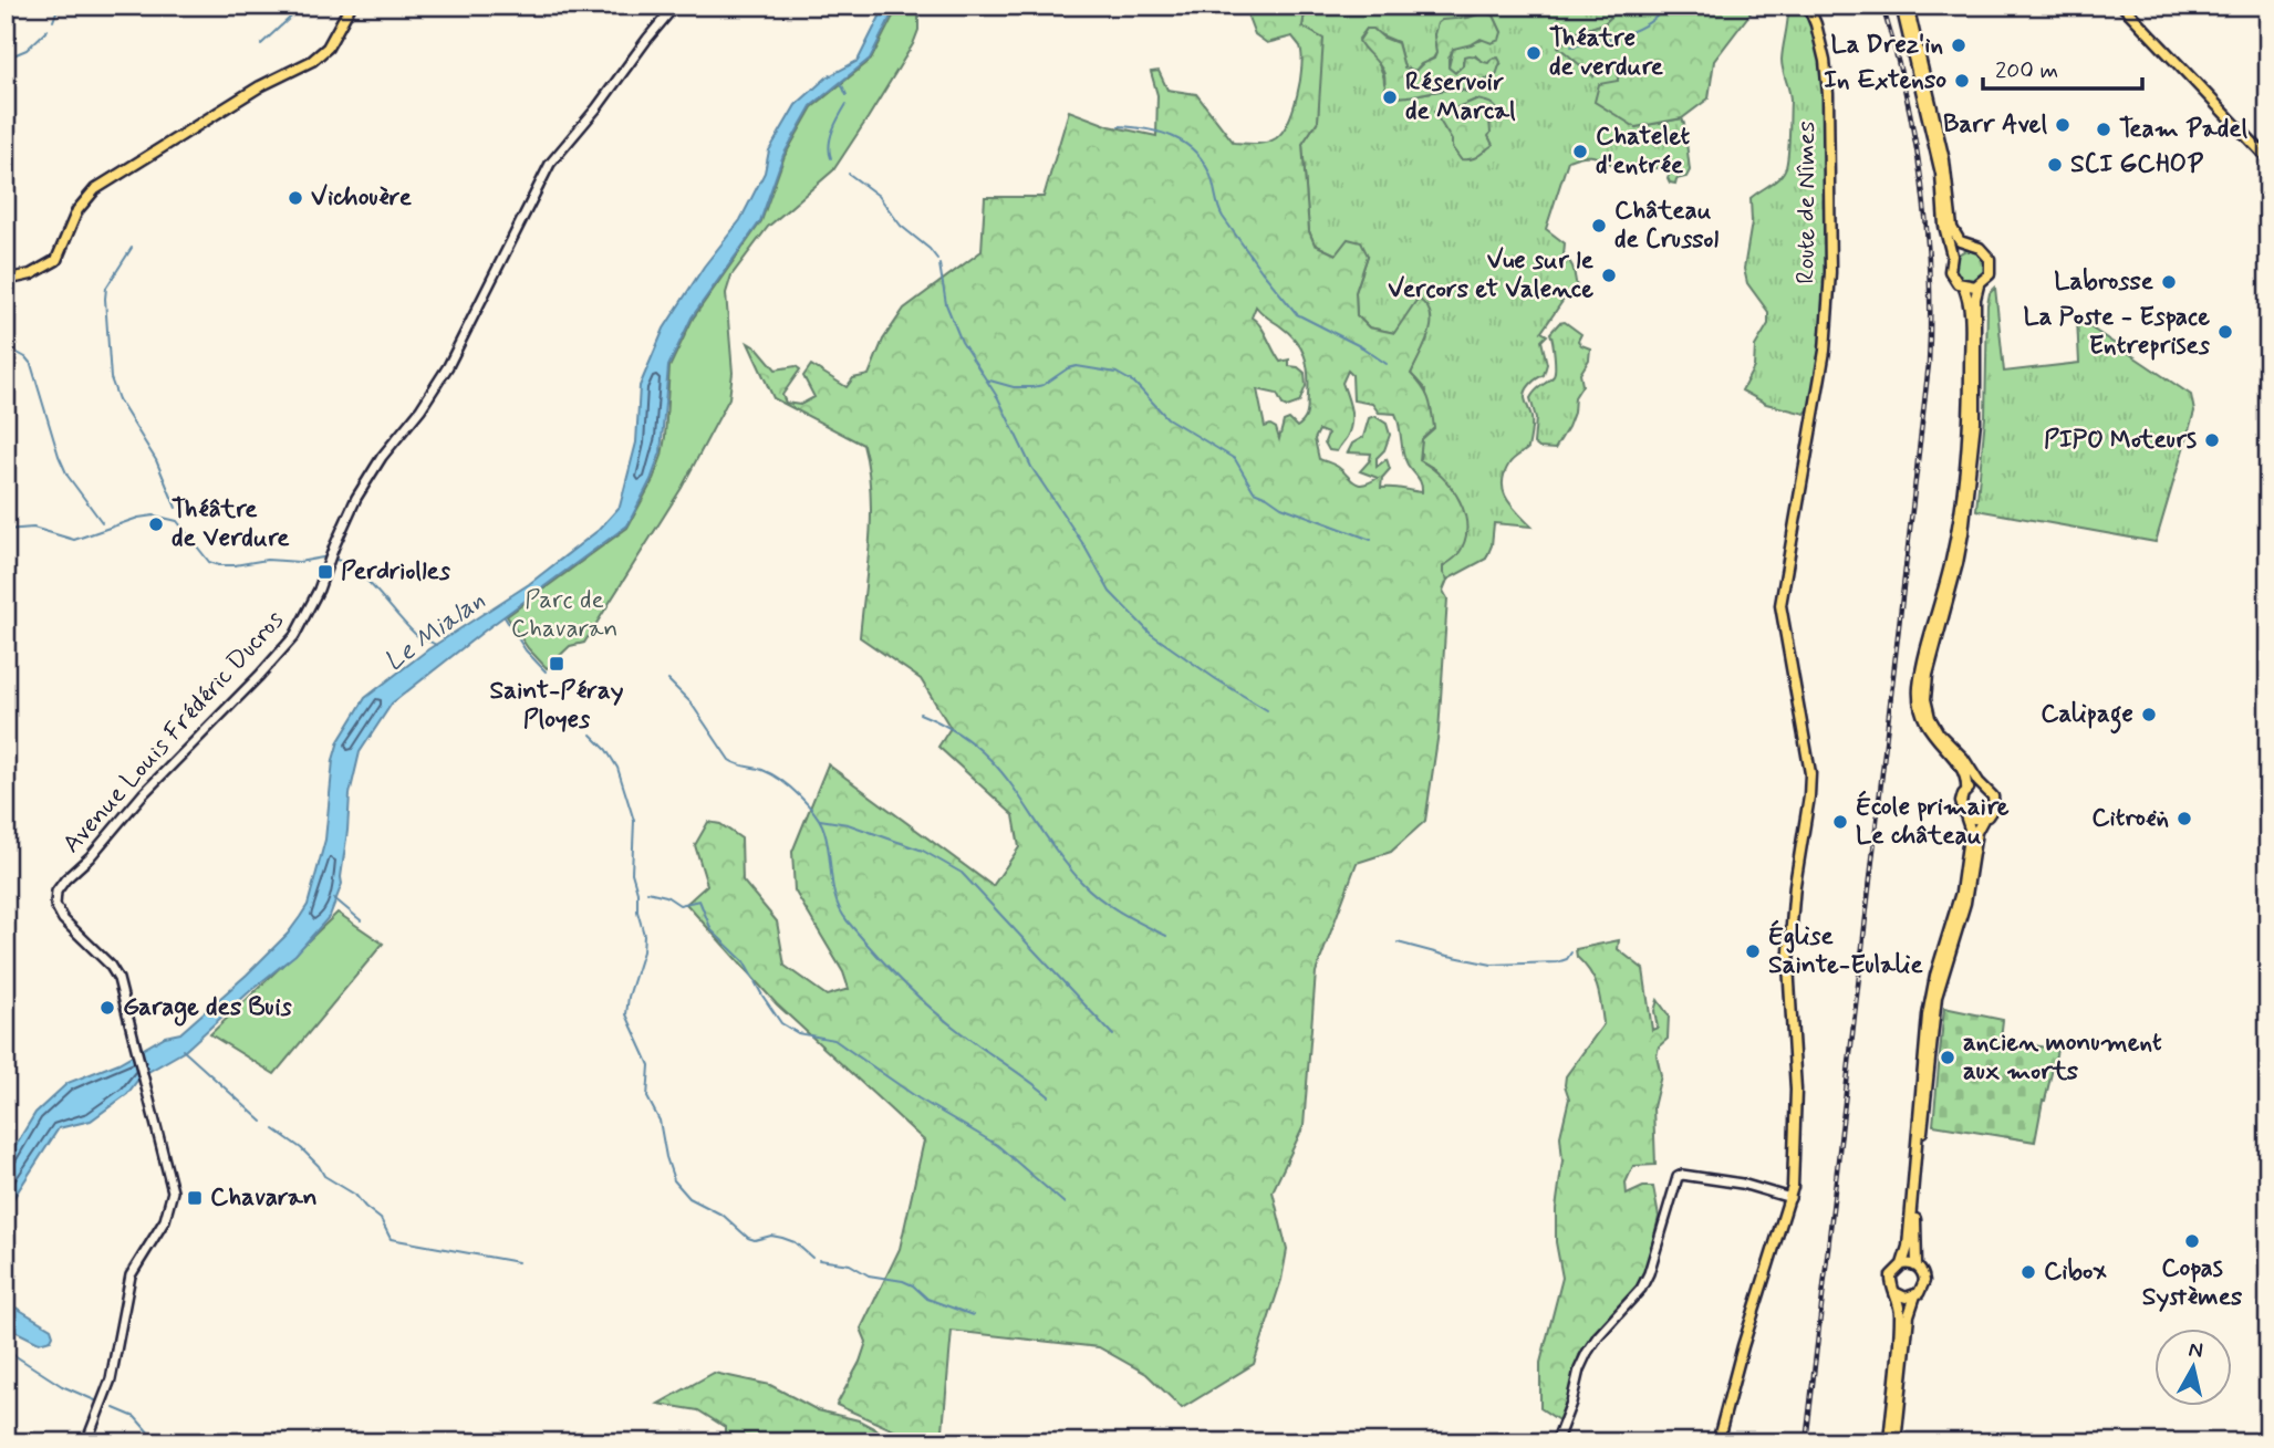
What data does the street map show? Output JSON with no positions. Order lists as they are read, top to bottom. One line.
{"streets":{"main road":["Route de Nîmes","Avenue Louis Frédéric Ducros"]},"water":["Le Mialan"],"parks":["Parc de Chavaran"],"places":{"other":["La Drez'in","Théatre de verdure","In Extenso","Réservoir de Marcal","Barr Avel","Team Padel","Chatelet d'entrée","SCI GCHOP","Vichouère","Château de Crussol","Vue sur le Vercors et Valence","Labrosse","La Poste - Espace Entreprises","PIPO Moteurs","Théâtre de Verdure","Calipage","Citroën","École primaire Le château","Église Sainte-Eulalie","Garage des Buis","ancien monument aux morts","Copas Systèmes","Cibox"],"transit":["Perdriolles","Saint-Péray Ployes","Chavaran"]},"scale_bar":"200 m","north":"top"}
